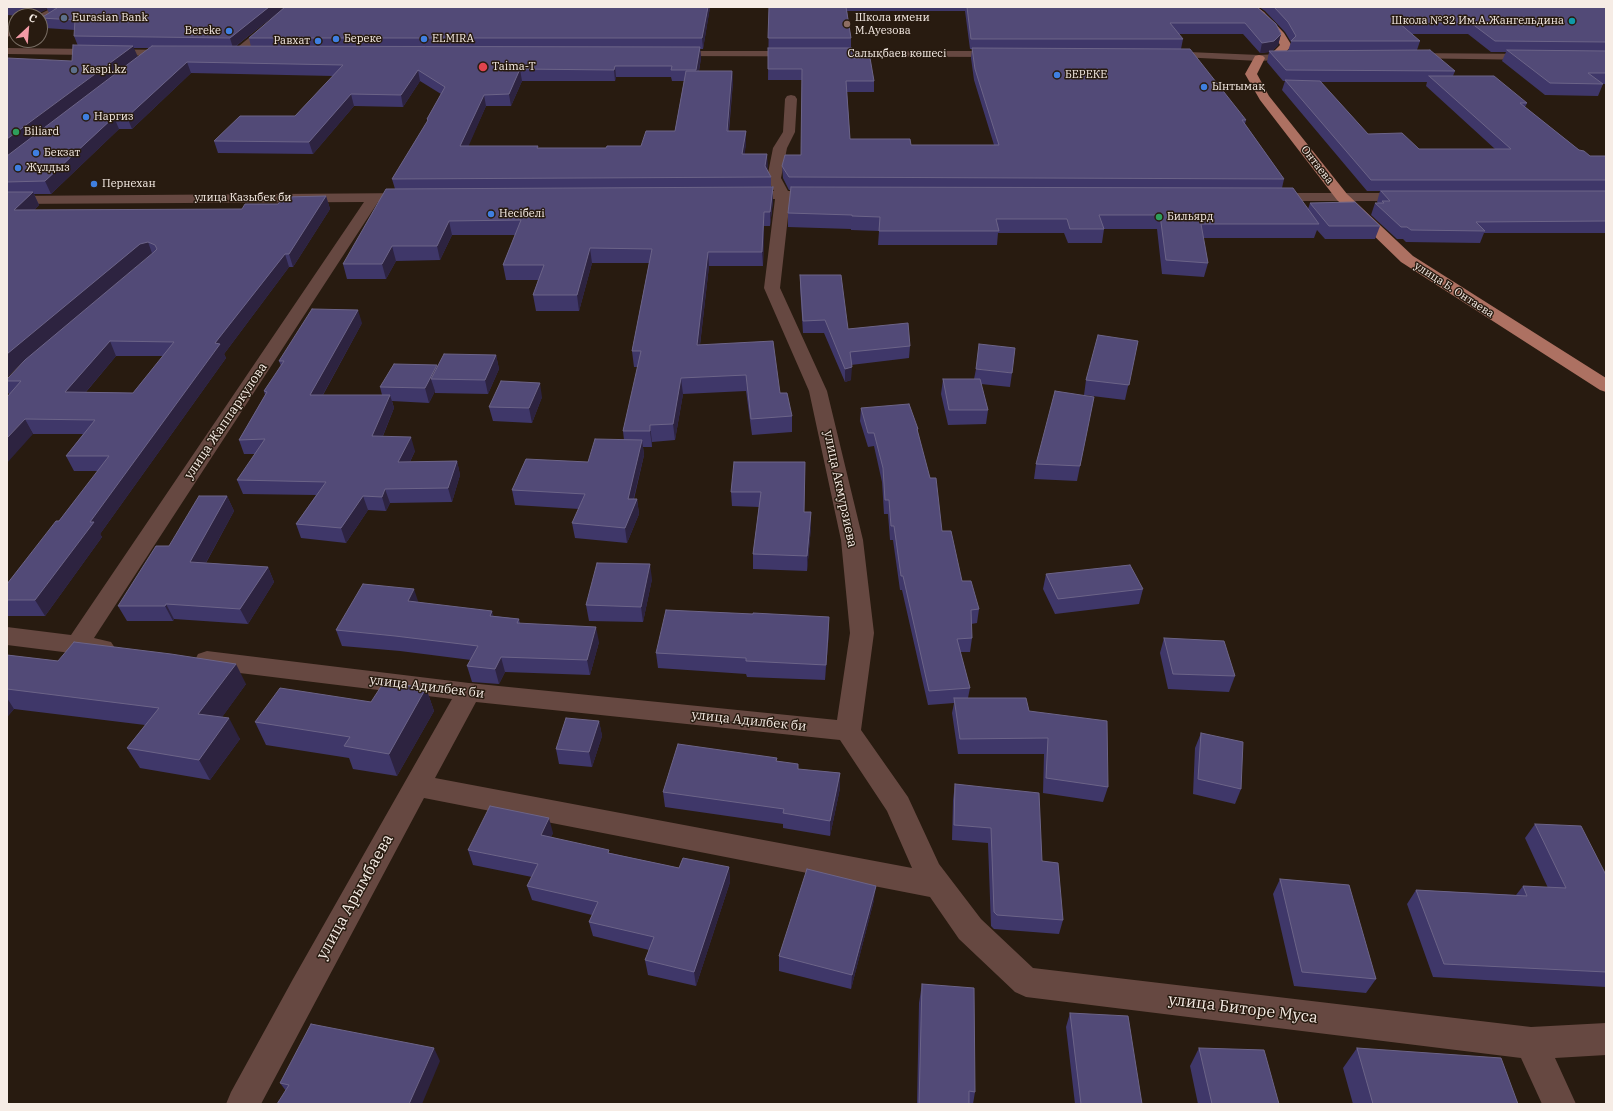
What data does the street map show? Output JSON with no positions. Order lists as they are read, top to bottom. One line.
{"streets":{"main road":["Онтаева","улица Б. Онтаева"],"street":["Салықбаев көшесі","улица Казыбек би","улица Жаппаркулова","улица Акмурзиева","улица Адилбек би","улица Арымбаева","улица Биторе Муса"]},"crossings":[["Онтаева","улица Б. Онтаева"],["улица Казыбек би","улица Жаппаркулова"],["улица Акмурзиева","улица Адилбек би"],["улица Адилбек би","улица Арымбаева"]],"places":["Eurasian Bank","Школа №32 Им.А.Жангельдина","Школа имени М.Ауезова","Bereke","Береке","ELMIRA","Равхат","Taima-T","Kaspi.kz","БЕРЕКЕ","Ынтымақ","Наргиз","Biliard","Бекзат","Жұлдыз","Пернехан","Несібелі","Бильярд"],"north":"top right"}
